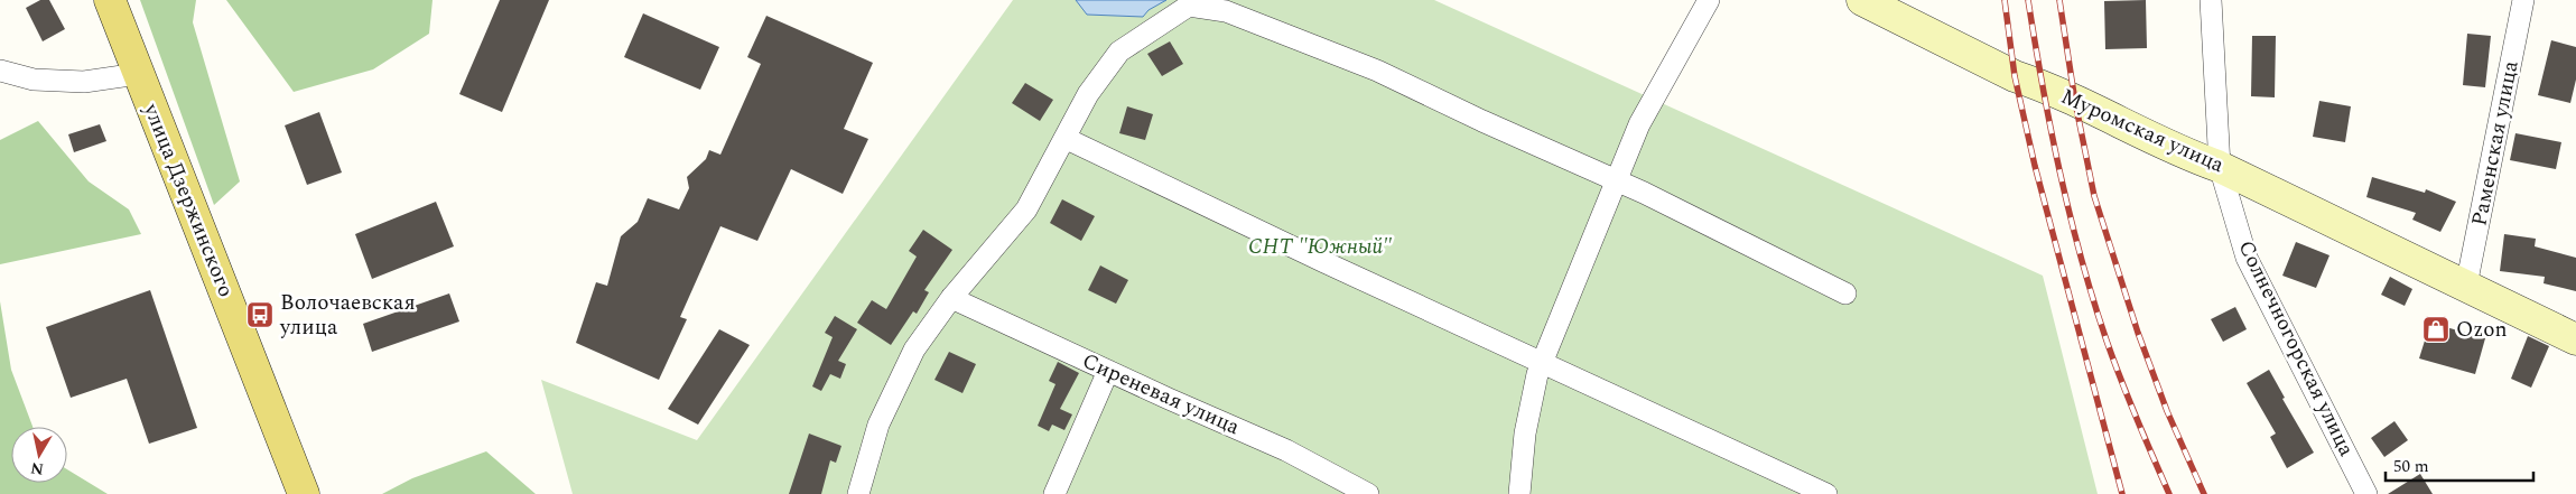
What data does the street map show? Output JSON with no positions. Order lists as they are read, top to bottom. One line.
{"streets":{"main road":["Муромская улица","улица Дзержинского"],"street":["Раменская улица","Солнечногорская улица","Сиреневая улица"]},"crossings":[["Муромская улица","Раменская улица"],["Муромская улица","Солнечногорская улица"]],"parks":["СНТ \"Южный\""],"places":{"bus stop":["Волочаевская улица"],"shop":["Ozon"]},"scale_bar":"50 m","north":"bottom"}
